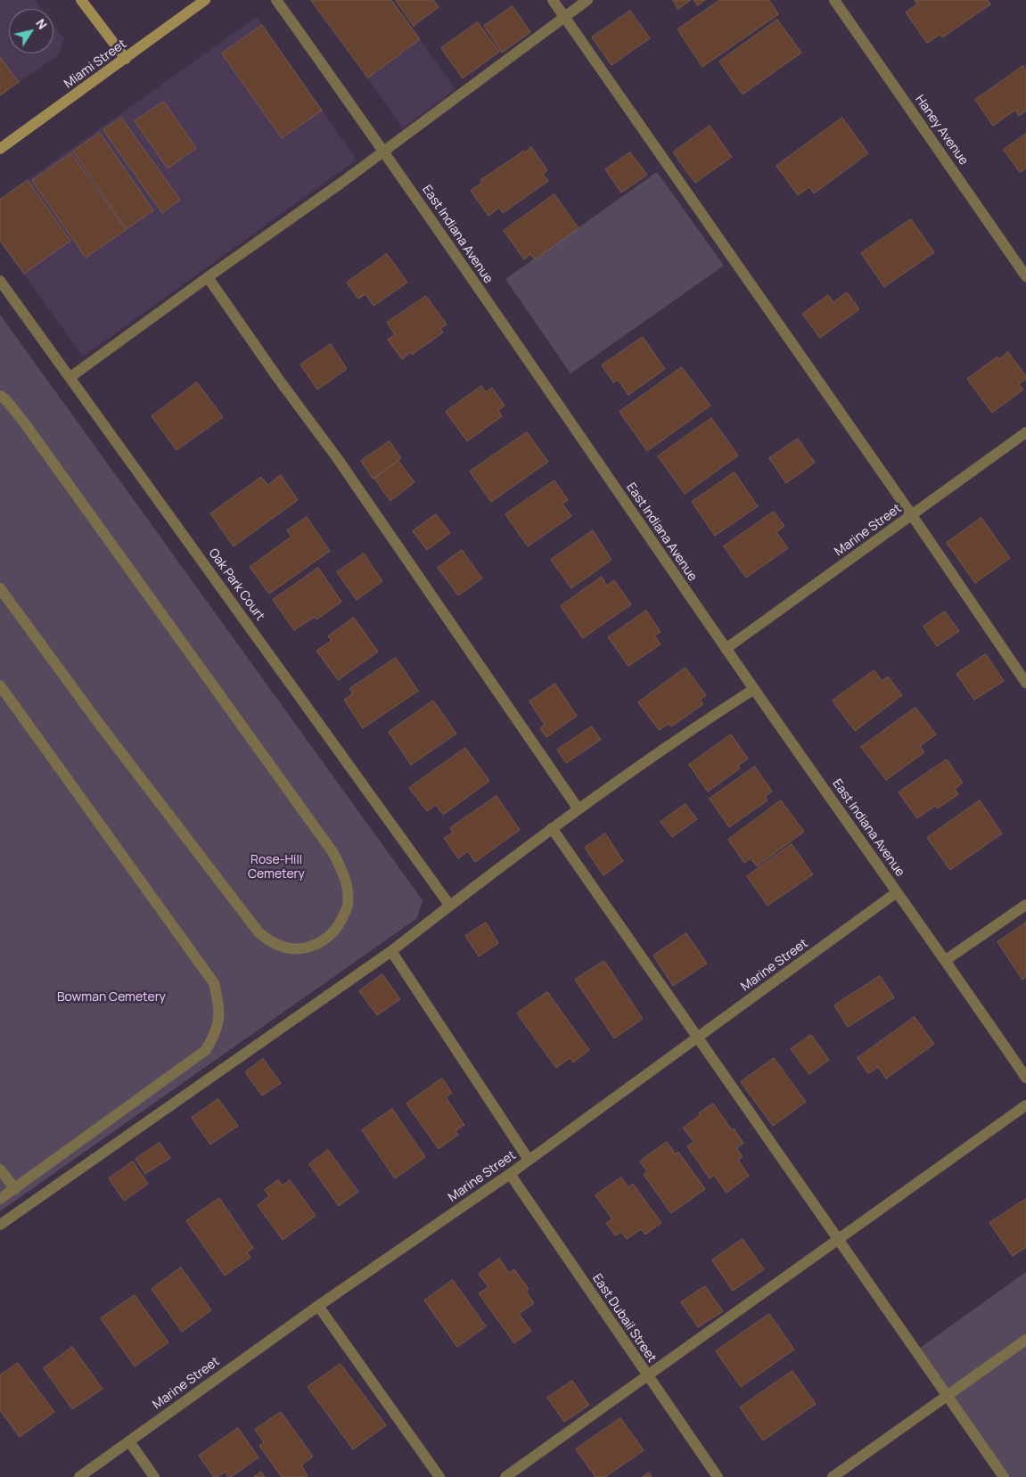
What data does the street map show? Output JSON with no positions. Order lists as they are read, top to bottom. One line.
{"streets":{"street":["Miami Street","Haney Avenue","East Indiana Avenue","Marine Street","Oak Park Court","East Dubail Street"]},"crossings":[["East Indiana Avenue","Marine Street"],["Marine Street","East Dubail Street"]],"parks":["Rose-Hill Cemetery","Bowman Cemetery"],"north":"top right"}
